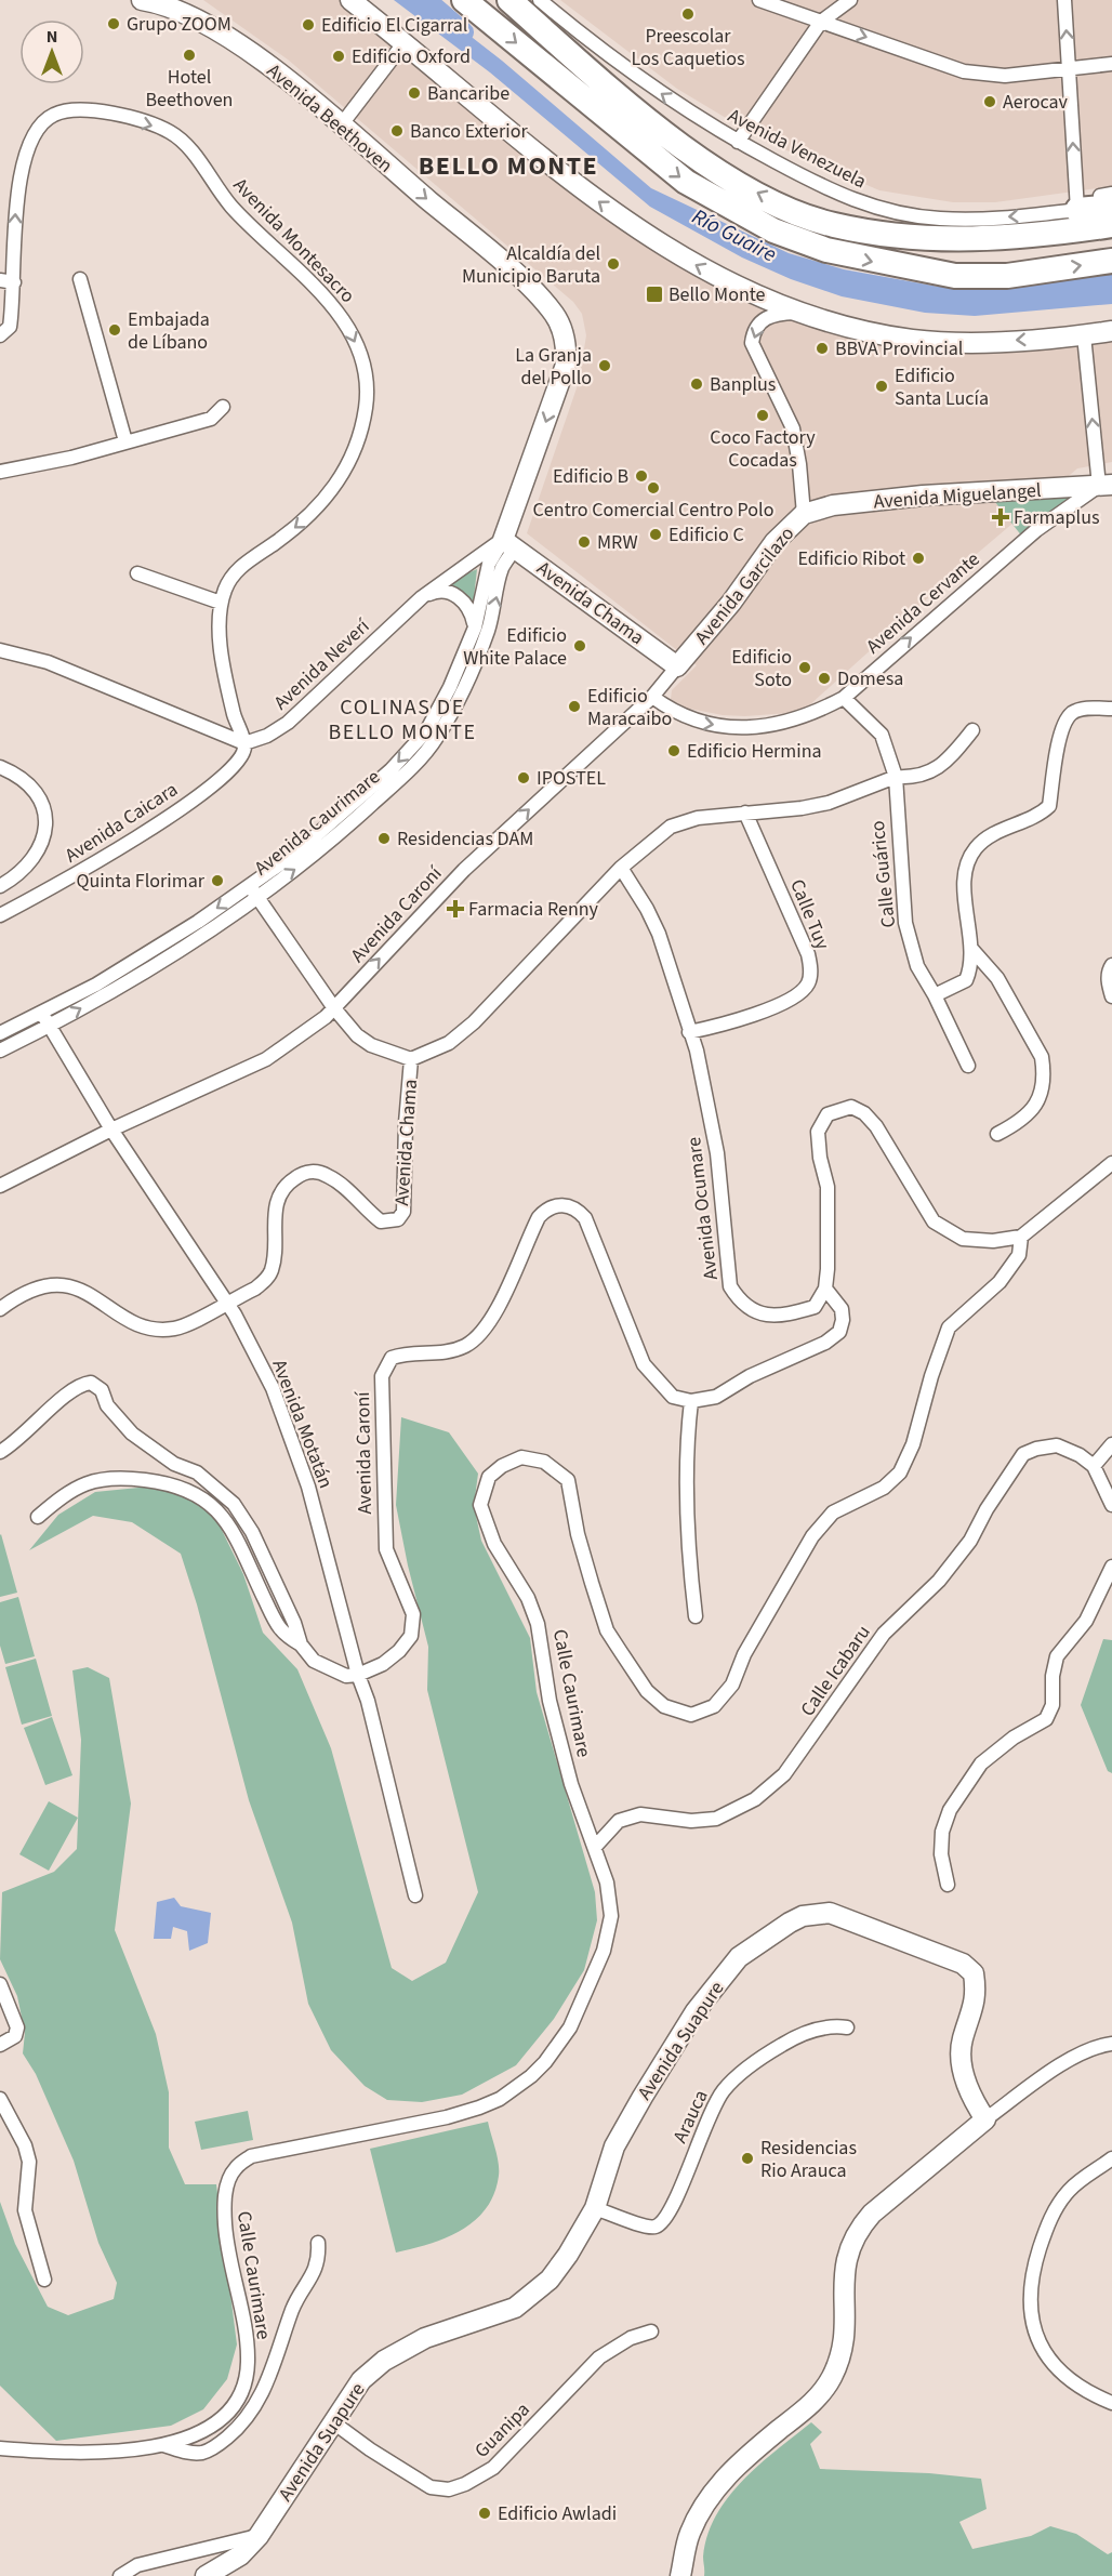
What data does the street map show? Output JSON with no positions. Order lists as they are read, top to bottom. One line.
{"streets":{"street":["Avenida Beethoven","Avenida Venezuela","Avenida Montesacro","Avenida Miguelangel","Avenida Garcilazo","Avenida Chama","Avenida Cervante","Avenida Neverí","Avenida Caicara","Avenida Caurimare","Calle Guárico","Avenida Caroní","Calle Tuy","Avenida Ocumare","Avenida Motatán","Calle Icabaru","Calle Caurimare","Avenida Suapure","Arauca","Guanipa"]},"crossings":[["Avenida Beethoven","Avenida Chama"],["Avenida Beethoven","Avenida Neverí"],["Avenida Beethoven","Avenida Caurimare"],["Avenida Montesacro","Avenida Neverí"],["Avenida Montesacro","Avenida Caicara"],["Avenida Miguelangel","Avenida Garcilazo"],["Avenida Miguelangel","Avenida Cervante"],["Avenida Garcilazo","Avenida Chama"],["Avenida Garcilazo","Avenida Caroní"],["Avenida Chama","Avenida Neverí"],["Avenida Chama","Avenida Caurimare"],["Avenida Chama","Calle Guárico"],["Avenida Chama","Avenida Caroní"],["Avenida Chama","Calle Tuy"],["Avenida Chama","Avenida Ocumare"],["Avenida Chama","Avenida Motatán"],["Avenida Cervante","Avenida Caroní"],["Avenida Neverí","Avenida Caicara"],["Avenida Neverí","Avenida Caurimare"],["Avenida Caurimare","Avenida Motatán"],["Avenida Caroní","Avenida Motatán"],["Calle Tuy","Avenida Ocumare"],["Calle Icabaru","Calle Caurimare"],["Avenida Suapure","Arauca"],["Avenida Suapure","Guanipa"]],"one_way":["Avenida Beethoven","Avenida Venezuela","Avenida Garcilazo","Avenida Cervante"],"districts":["BELLO MONTE","COLINAS DE BELLO MONTE"],"water":["Río Guaire"],"places":{"other":["Preescolar Los Caquetios","Grupo ZOOM","Edificio El Cigarral","Hotel Beethoven","Edificio Oxford","Bancaribe","Aerocav","Banco Exterior","Alcaldía del Municipio Baruta","Embajada de Líbano","BBVA Provincial","La Granja del Pollo","Banplus","Edificio Santa Lucía","Coco Factory Cocadas","Edificio B","Centro Comercial Centro Polo","Edificio C","MRW","Edificio Ribot","Edificio White Palace","Edificio Soto","Domesa","Edificio Maracaibo","Edificio Hermina","IPOSTEL","Residencias DAM","Quinta Florimar","Residencias Rio Arauca","Edificio Awladi"],"transit":["Bello Monte"],"health":["Farmaplus","Farmacia Renny"]},"north":"top"}
